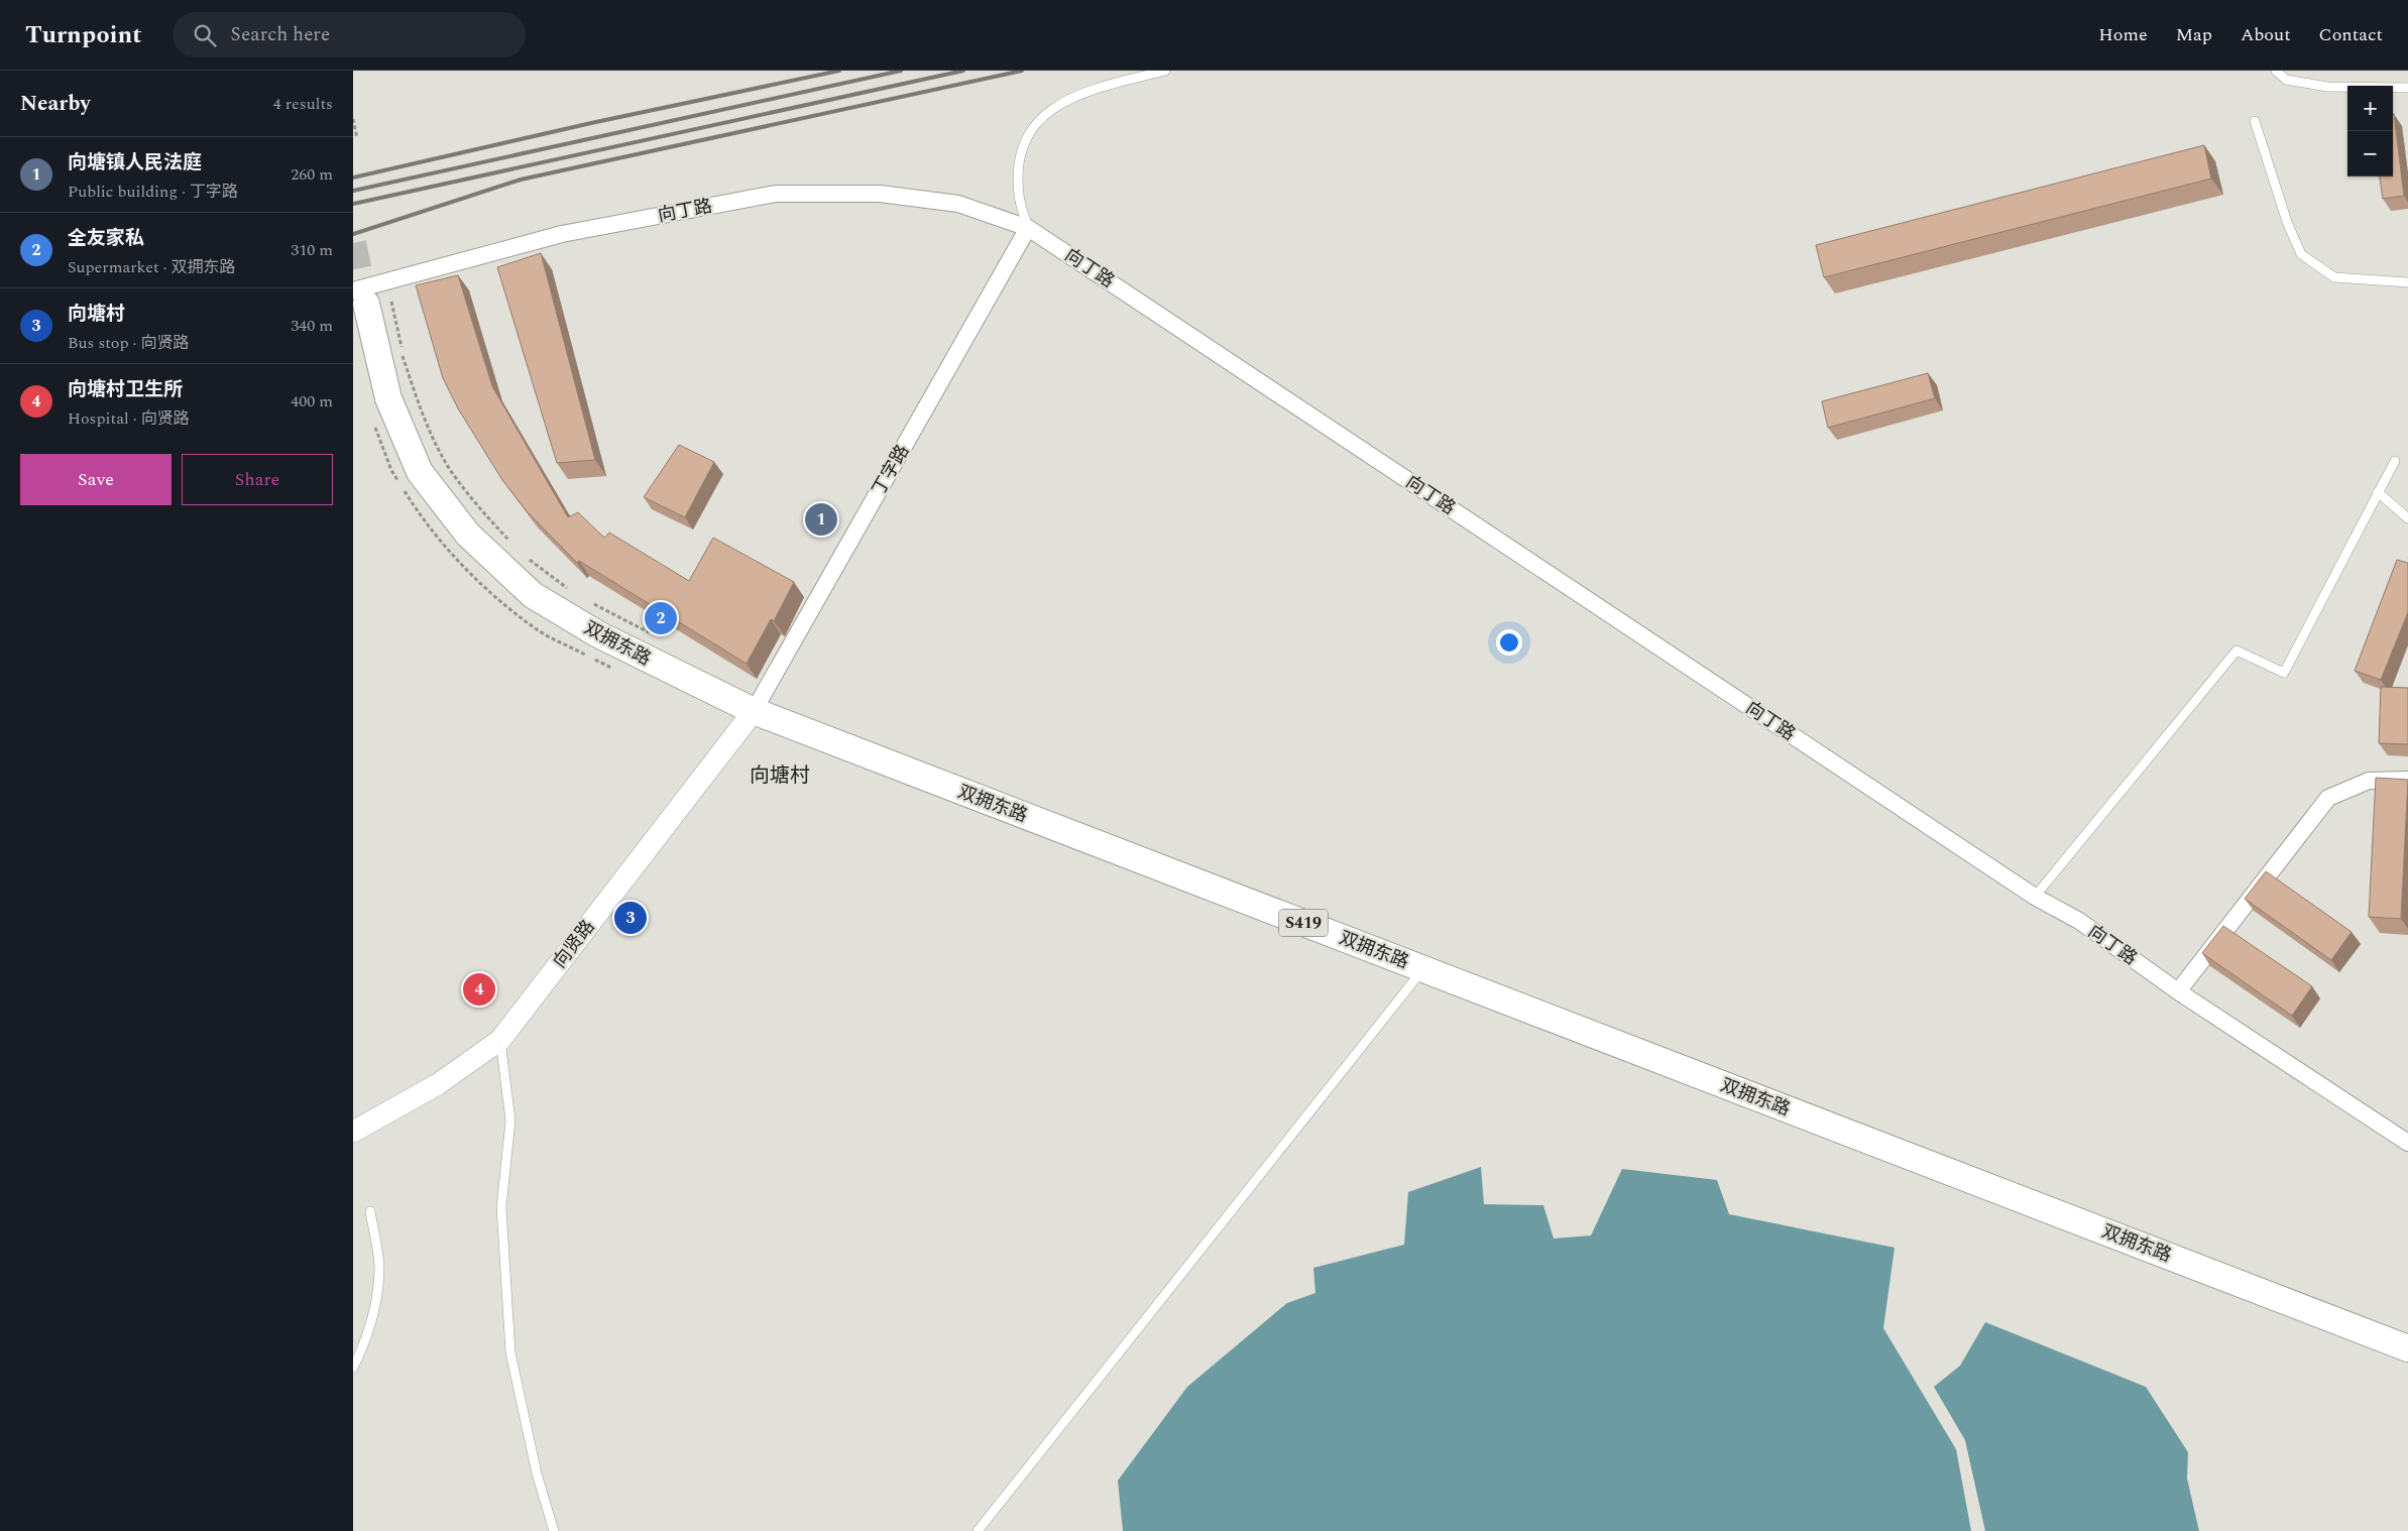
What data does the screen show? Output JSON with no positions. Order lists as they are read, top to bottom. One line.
{"streets":{"main road":["双拥东路","S419"],"street":["向丁路","丁字路","向贤路"]},"crossings":[["向丁路","丁字路"],["向丁路","双拥东路"],["丁字路","双拥东路"],["丁字路","向贤路"],["双拥东路","向贤路"]],"districts":["向塘村"],"page":{"header":"Turnpoint","search":"Search here","nav":["Home","Map","About","Contact"],"heading":["Nearby","4 results"],"map_buttons":["+","−"],"list":[{"mark":"1","name":"向塘镇人民法庭","note":"Public building · 丁字路","value":"260 m"},{"mark":"2","name":"全友家私","note":"Supermarket · 双拥东路","value":"310 m"},{"mark":"3","name":"向塘村","note":"Bus stop · 向贤路","value":"340 m"},{"mark":"4","name":"向塘村卫生所","note":"Hospital · 向贤路","value":"400 m"}],"buttons":["Save","Share"],"pins":["1","2","3","4"]}}
